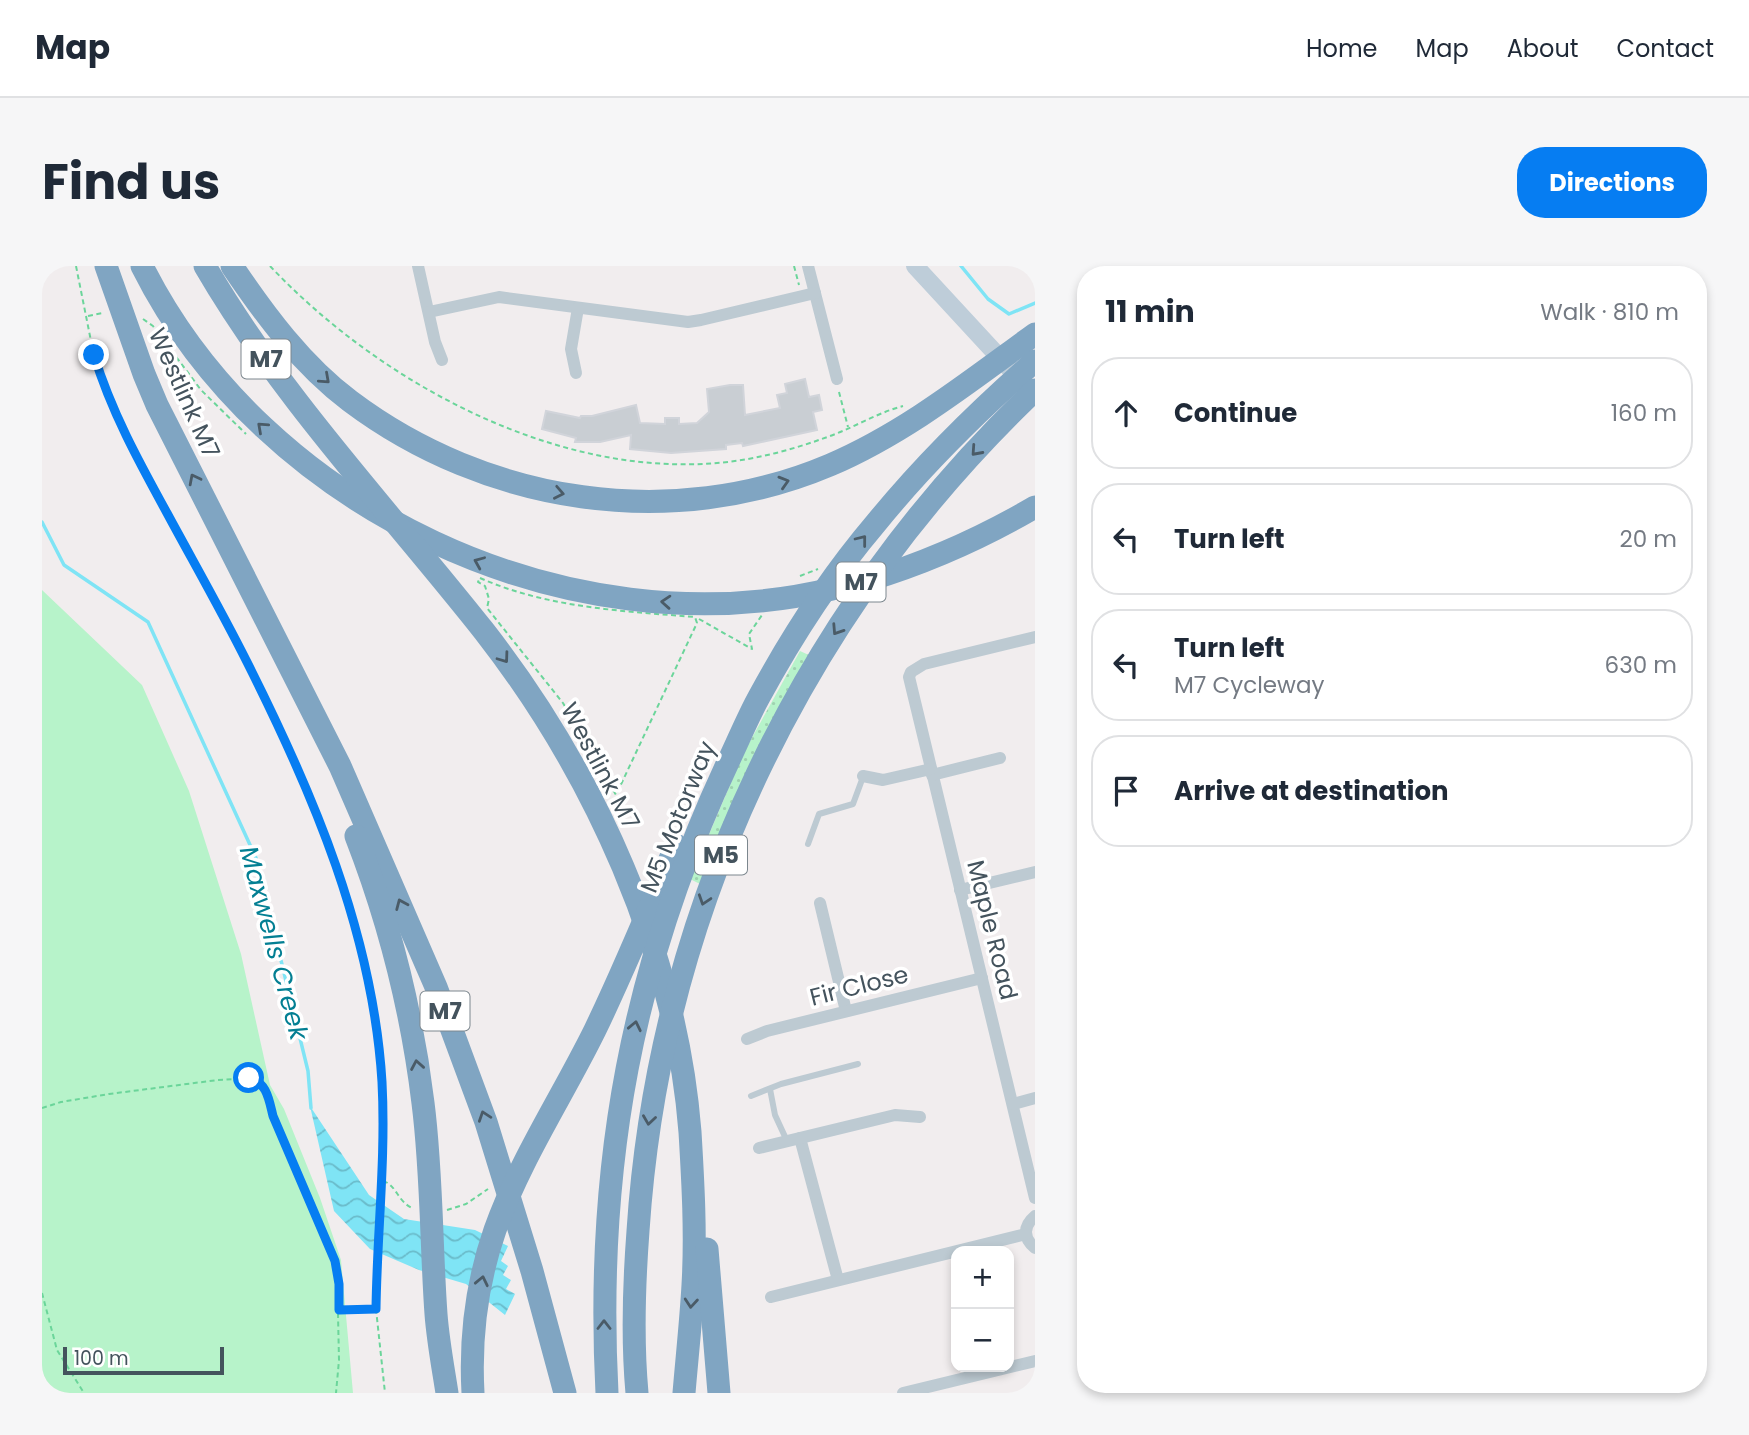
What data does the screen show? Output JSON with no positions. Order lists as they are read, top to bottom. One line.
{"streets":{"highway":["M7","Westlink M7","M5 Motorway","M5"],"street":["Maple Road","Fir Close"]},"crossings":[["Maple Road","Fir Close"]],"water":["Maxwells Creek"],"scale_bar":"100 m","page":{"header":"Map","nav":["Home","Map","About","Contact"],"title":"Find us","buttons":"Directions","heading":["11 min","Walk · 810 m"],"list":[["Continue","160 m"],["Turn left","20 m"],["Turn left","M7 Cycleway","630 m"],"Arrive at destination"],"map_buttons":["+","−"],"scale":"100 m"}}
